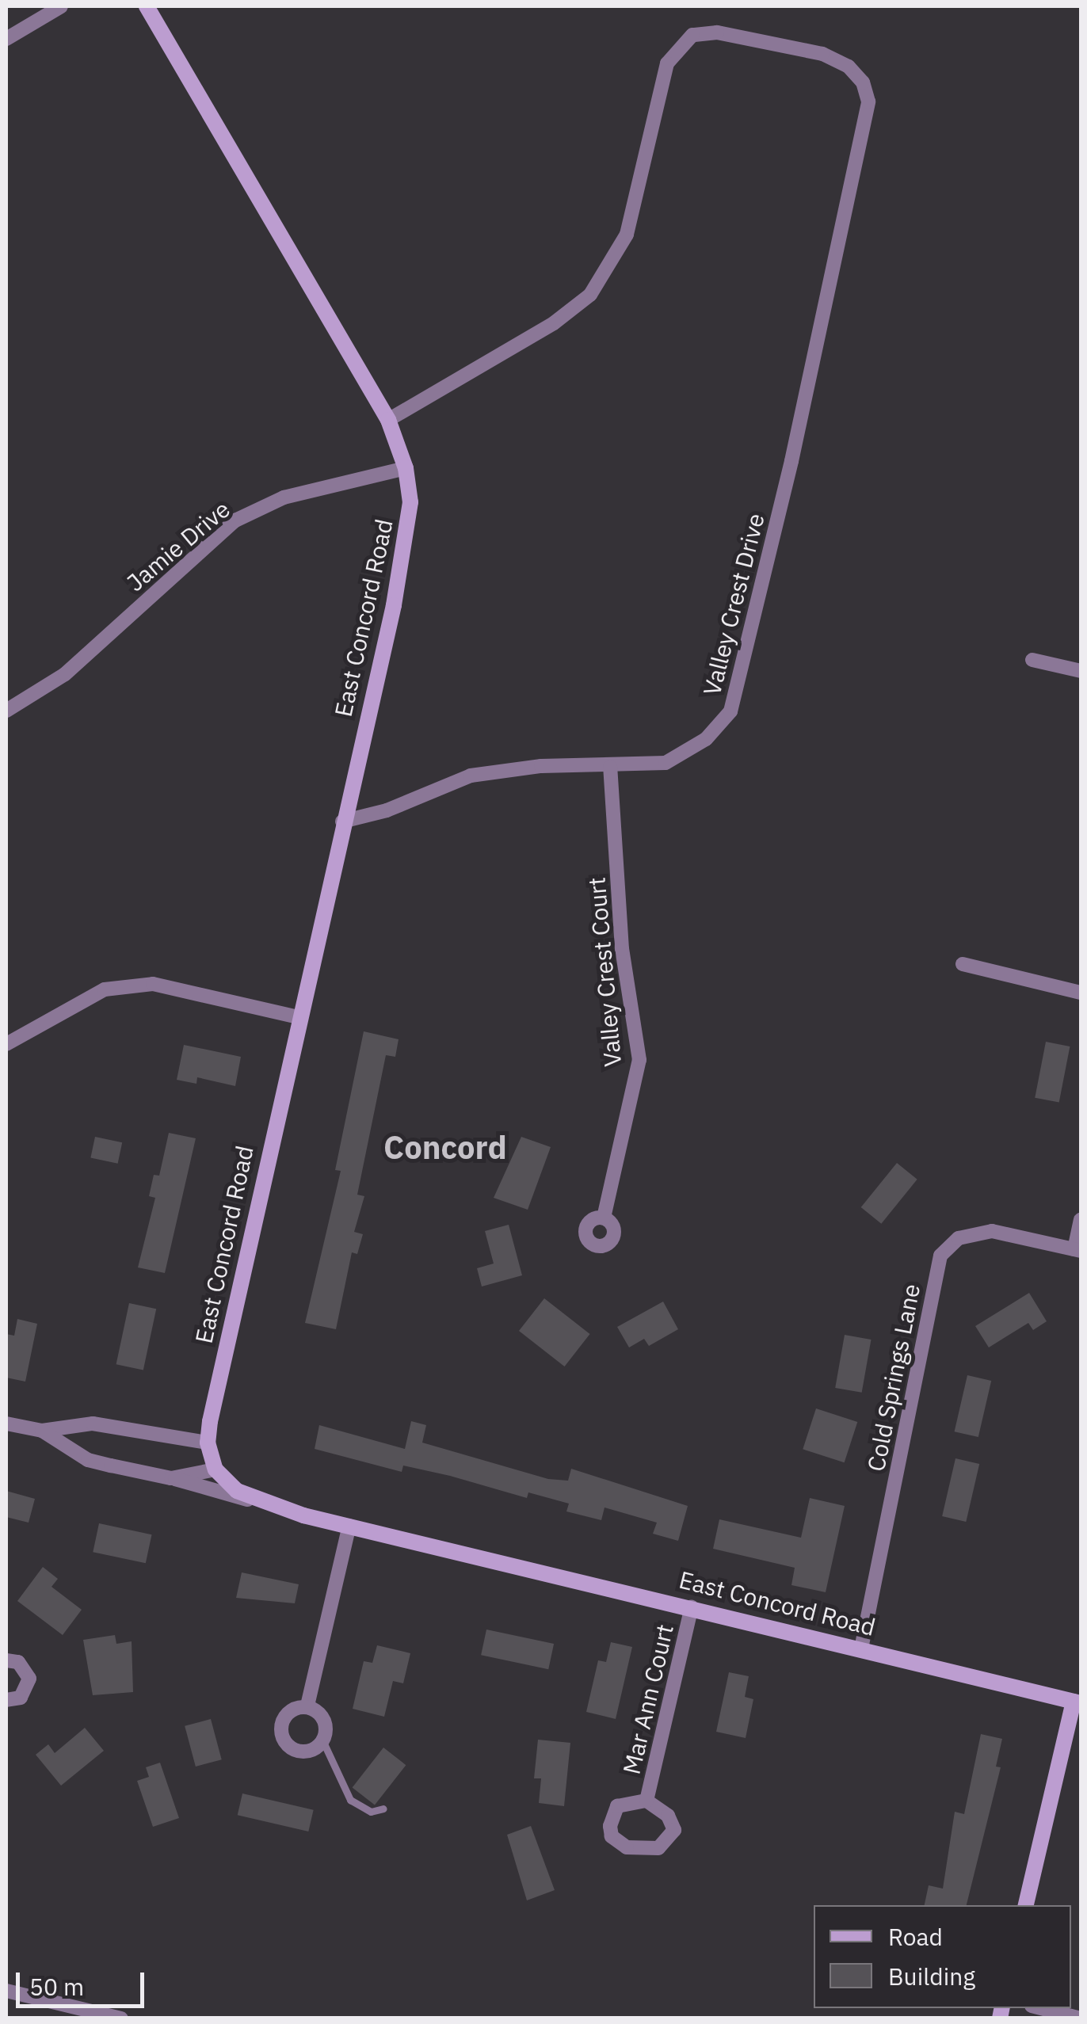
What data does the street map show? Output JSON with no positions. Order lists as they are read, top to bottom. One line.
{"streets":{"street":["Jamie Drive","Valley Crest Drive","East Concord Road","Valley Crest Court","Cold Springs Lane","Mar Ann Court"]},"crossings":[["Jamie Drive","East Concord Road"],["Valley Crest Drive","East Concord Road"],["Valley Crest Drive","Valley Crest Court"],["East Concord Road","Cold Springs Lane"],["East Concord Road","Mar Ann Court"]],"districts":["Concord"],"legend":["Road","Building"],"scale_bar":"50 m"}
